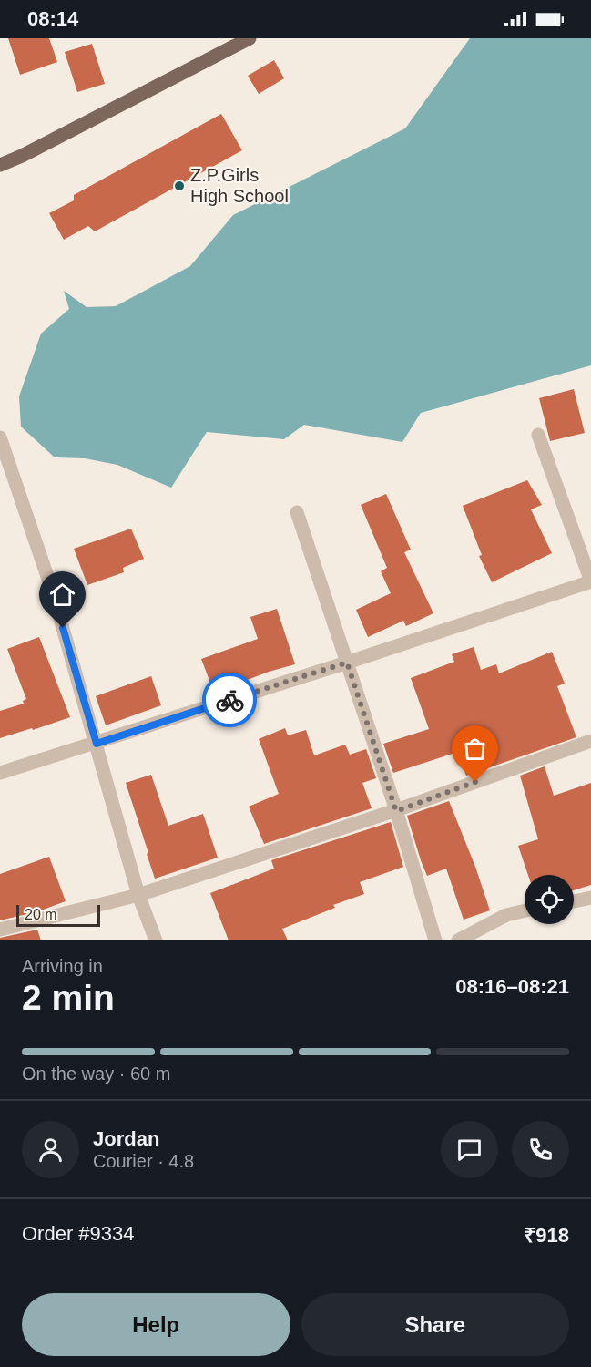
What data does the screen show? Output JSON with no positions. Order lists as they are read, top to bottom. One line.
{"places":["Z.P.Girls High School"],"scale_bar":"20 m","page":{"status":"08:14","scale":"20 m","heading":["2 min","Arriving in","08:16–08:21"],"panel":["Jordan","Courier · 4.8","Order #9334","₹918"],"bar":"On the way · 60 m","buttons":["Help","Share"]}}
